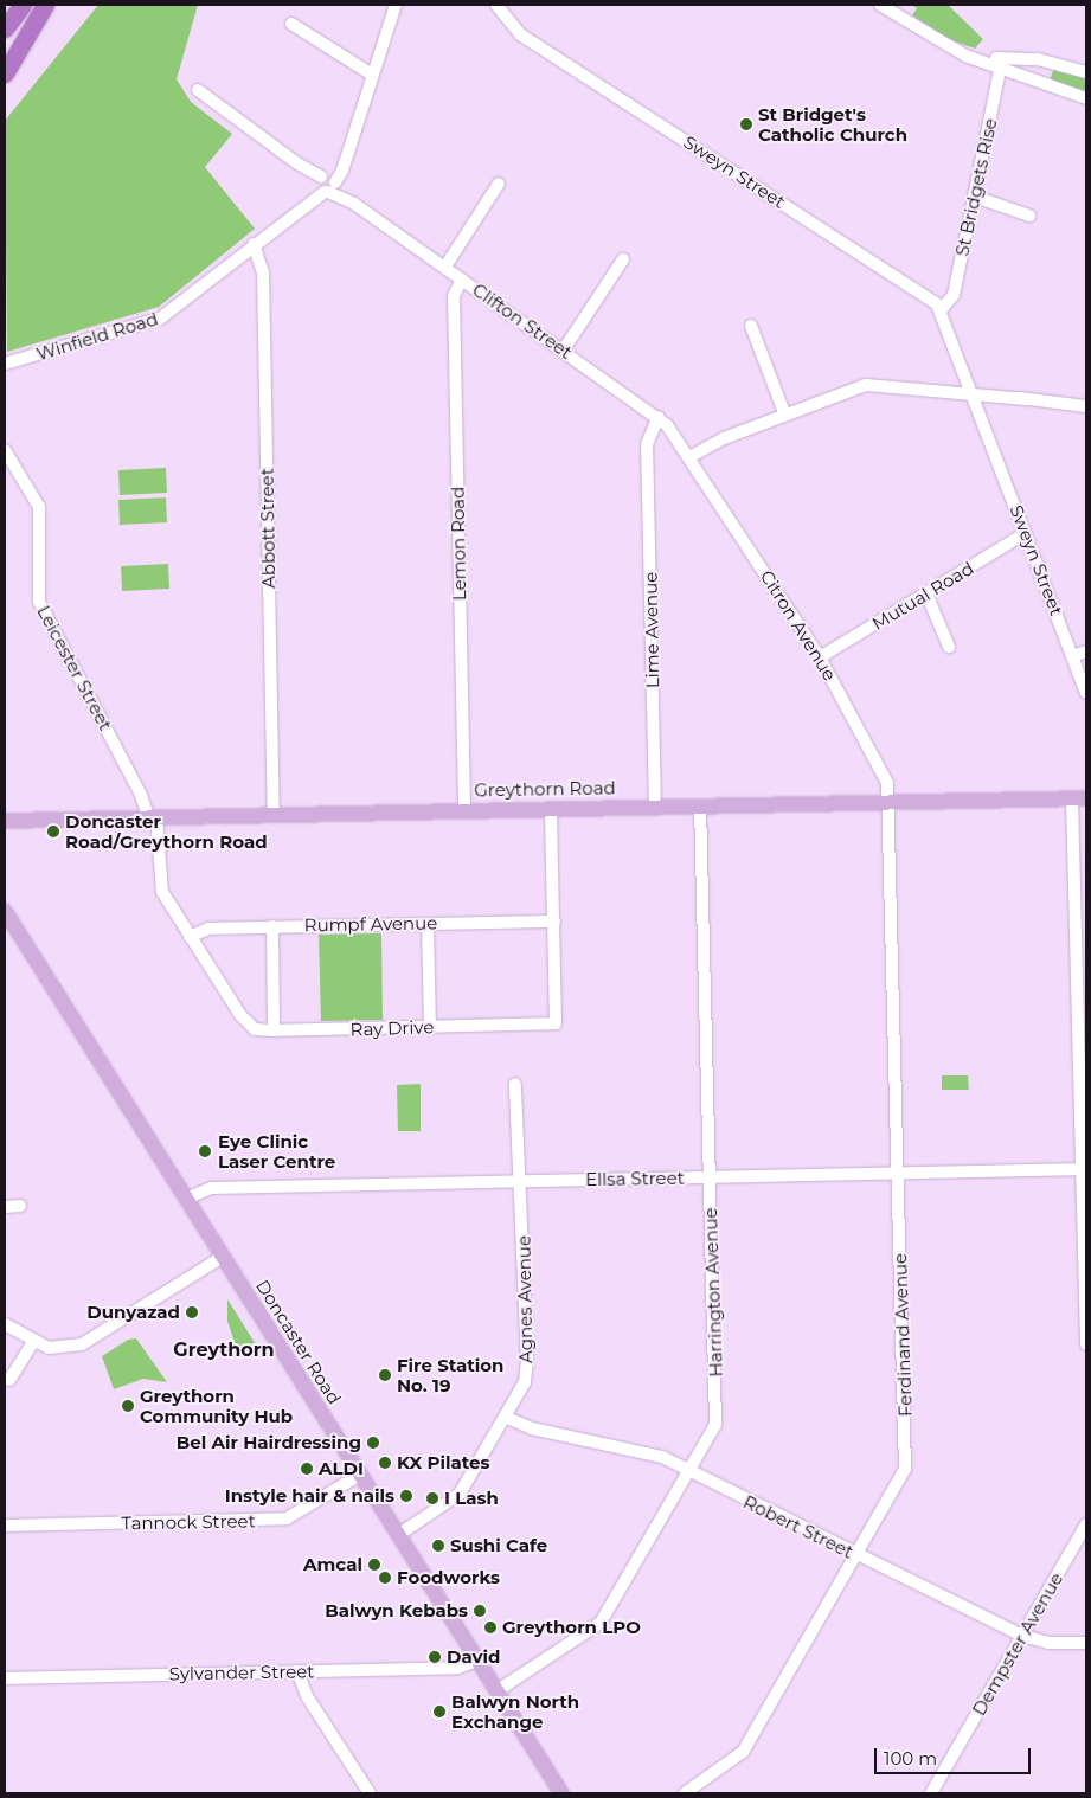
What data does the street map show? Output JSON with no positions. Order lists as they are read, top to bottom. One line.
{"streets":{"main road":["Greythorn Road","Doncaster Road"],"street":["Sweyn Street","St Bridgets Rise","Clifton Street","Winfield Road","Abbott Street","Lemon Road","Mutual Road","Citron Avenue","Lime Avenue","Leicester Street","Rumpf Avenue","Ray Drive","Ellsa Street","Harrington Avenue","Agnes Avenue","Ferdinand Avenue","Tannock Street","Robert Street","Dempster Avenue","Sylvander Street"]},"crossings":[["Sweyn Street","St Bridgets Rise"],["Sweyn Street","Mutual Road"],["Clifton Street","Winfield Road"],["Clifton Street","Lemon Road"],["Clifton Street","Citron Avenue"],["Clifton Street","Lime Avenue"],["Winfield Road","Abbott Street"],["Abbott Street","Greythorn Road"],["Lemon Road","Greythorn Road"],["Mutual Road","Citron Avenue"],["Citron Avenue","Greythorn Road"],["Citron Avenue","Ferdinand Avenue"],["Lime Avenue","Greythorn Road"],["Leicester Street","Greythorn Road"],["Leicester Street","Ray Drive"],["Greythorn Road","Ray Drive"],["Greythorn Road","Harrington Avenue"],["Greythorn Road","Ferdinand Avenue"],["Rumpf Avenue","Ray Drive"],["Ellsa Street","Harrington Avenue"],["Ellsa Street","Agnes Avenue"],["Ellsa Street","Ferdinand Avenue"],["Ellsa Street","Doncaster Road"],["Harrington Avenue","Doncaster Road"],["Harrington Avenue","Robert Street"],["Agnes Avenue","Doncaster Road"],["Agnes Avenue","Robert Street"],["Ferdinand Avenue","Robert Street"],["Doncaster Road","Tannock Street"],["Doncaster Road","Sylvander Street"],["Robert Street","Dempster Avenue"]],"districts":["Greythorn"],"places":["St Bridget's Catholic Church","Doncaster Road/Greythorn Road","Eye Clinic Laser Centre","Dunyazad","Fire Station No. 19","Greythorn Community Hub","Bel Air Hairdressing","KX Pilates","ALDI","Instyle hair & nails","I Lash","Sushi Cafe","Amcal","Foodworks","Balwyn Kebabs","Greythorn LPO","David","Balwyn North Exchange"],"scale_bar":"100 m"}
